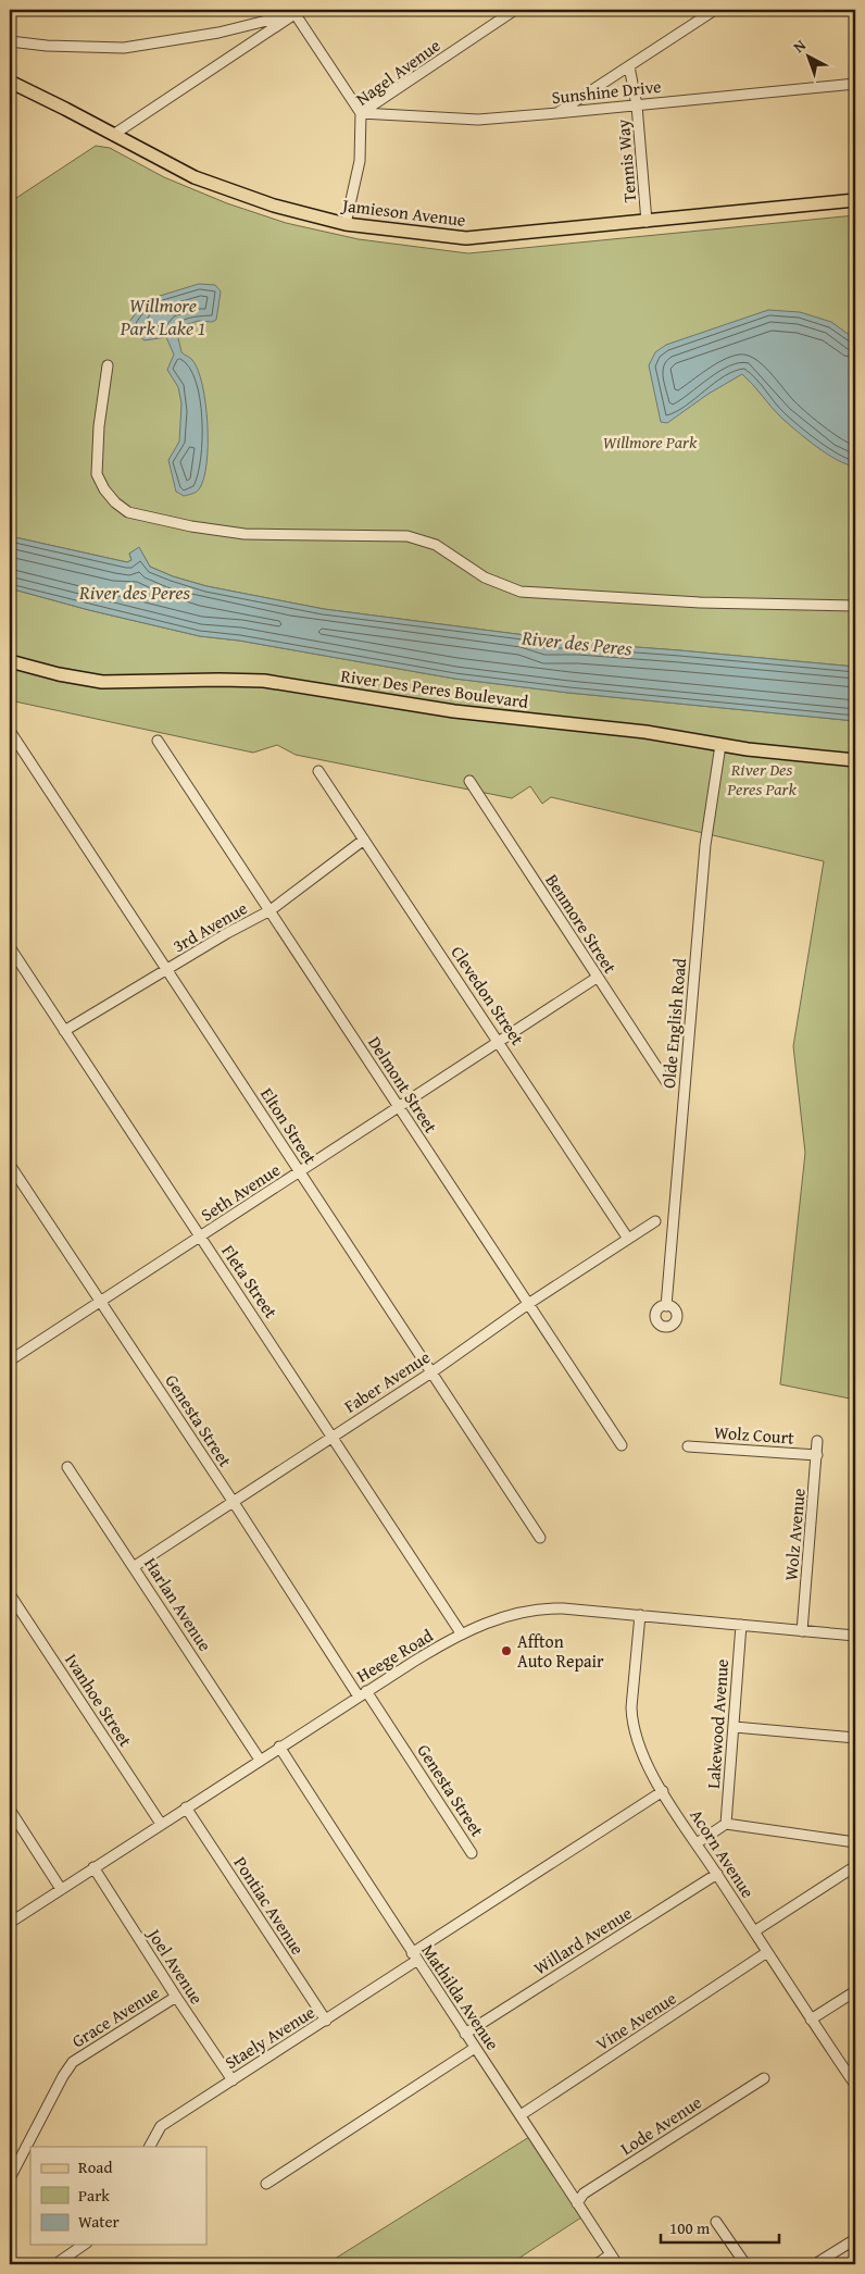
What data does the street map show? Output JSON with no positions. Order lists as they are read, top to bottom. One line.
{"streets":{"main road":["Jamieson Avenue","River Des Peres Boulevard"],"street":["Nagel Avenue","Sunshine Drive","Tennis Way","Benmore Street","3rd Avenue","Clevedon Street","Olde English Road","Delmont Street","Elton Street","Seth Avenue","Fleta Street","Faber Avenue","Genesta Street","Wolz Court","Wolz Avenue","Harlan Avenue","Heege Road","Ivanhoe Street","Lakewood Avenue","Acorn Avenue","Pontiac Avenue","Willard Avenue","Joel Avenue","Mathilda Avenue","Grace Avenue","Vine Avenue","Staely Avenue","Lode Avenue"]},"crossings":[["Nagel Avenue","Sunshine Drive"],["Nagel Avenue","Jamieson Avenue"],["Sunshine Drive","Tennis Way"],["Tennis Way","Jamieson Avenue"],["River Des Peres Boulevard","Olde English Road"],["Benmore Street","Seth Avenue"],["3rd Avenue","Clevedon Street"],["3rd Avenue","Delmont Street"],["3rd Avenue","Elton Street"],["3rd Avenue","Fleta Street"],["Clevedon Street","Seth Avenue"],["Clevedon Street","Faber Avenue"],["Delmont Street","Seth Avenue"],["Delmont Street","Faber Avenue"],["Elton Street","Seth Avenue"],["Elton Street","Faber Avenue"],["Seth Avenue","Fleta Street"],["Seth Avenue","Genesta Street"],["Fleta Street","Faber Avenue"],["Fleta Street","Heege Road"],["Faber Avenue","Genesta Street"],["Faber Avenue","Harlan Avenue"],["Genesta Street","Heege Road"],["Wolz Court","Wolz Avenue"],["Wolz Avenue","Heege Road"],["Harlan Avenue","Heege Road"],["Heege Road","Ivanhoe Street"],["Heege Road","Lakewood Avenue"],["Heege Road","Acorn Avenue"],["Heege Road","Pontiac Avenue"],["Heege Road","Joel Avenue"],["Heege Road","Mathilda Avenue"],["Acorn Avenue","Willard Avenue"],["Acorn Avenue","Vine Avenue"],["Acorn Avenue","Staely Avenue"],["Pontiac Avenue","Staely Avenue"],["Willard Avenue","Mathilda Avenue"],["Joel Avenue","Grace Avenue"],["Joel Avenue","Staely Avenue"],["Mathilda Avenue","Vine Avenue"],["Mathilda Avenue","Staely Avenue"],["Mathilda Avenue","Lode Avenue"]],"water":["Willmore Park Lake 1","River des Peres"],"parks":["Willmore Park","River Des Peres Park"],"places":["Affton Auto Repair"],"legend":["Road","Park","Water"],"scale_bar":"100 m","north":"top left"}
